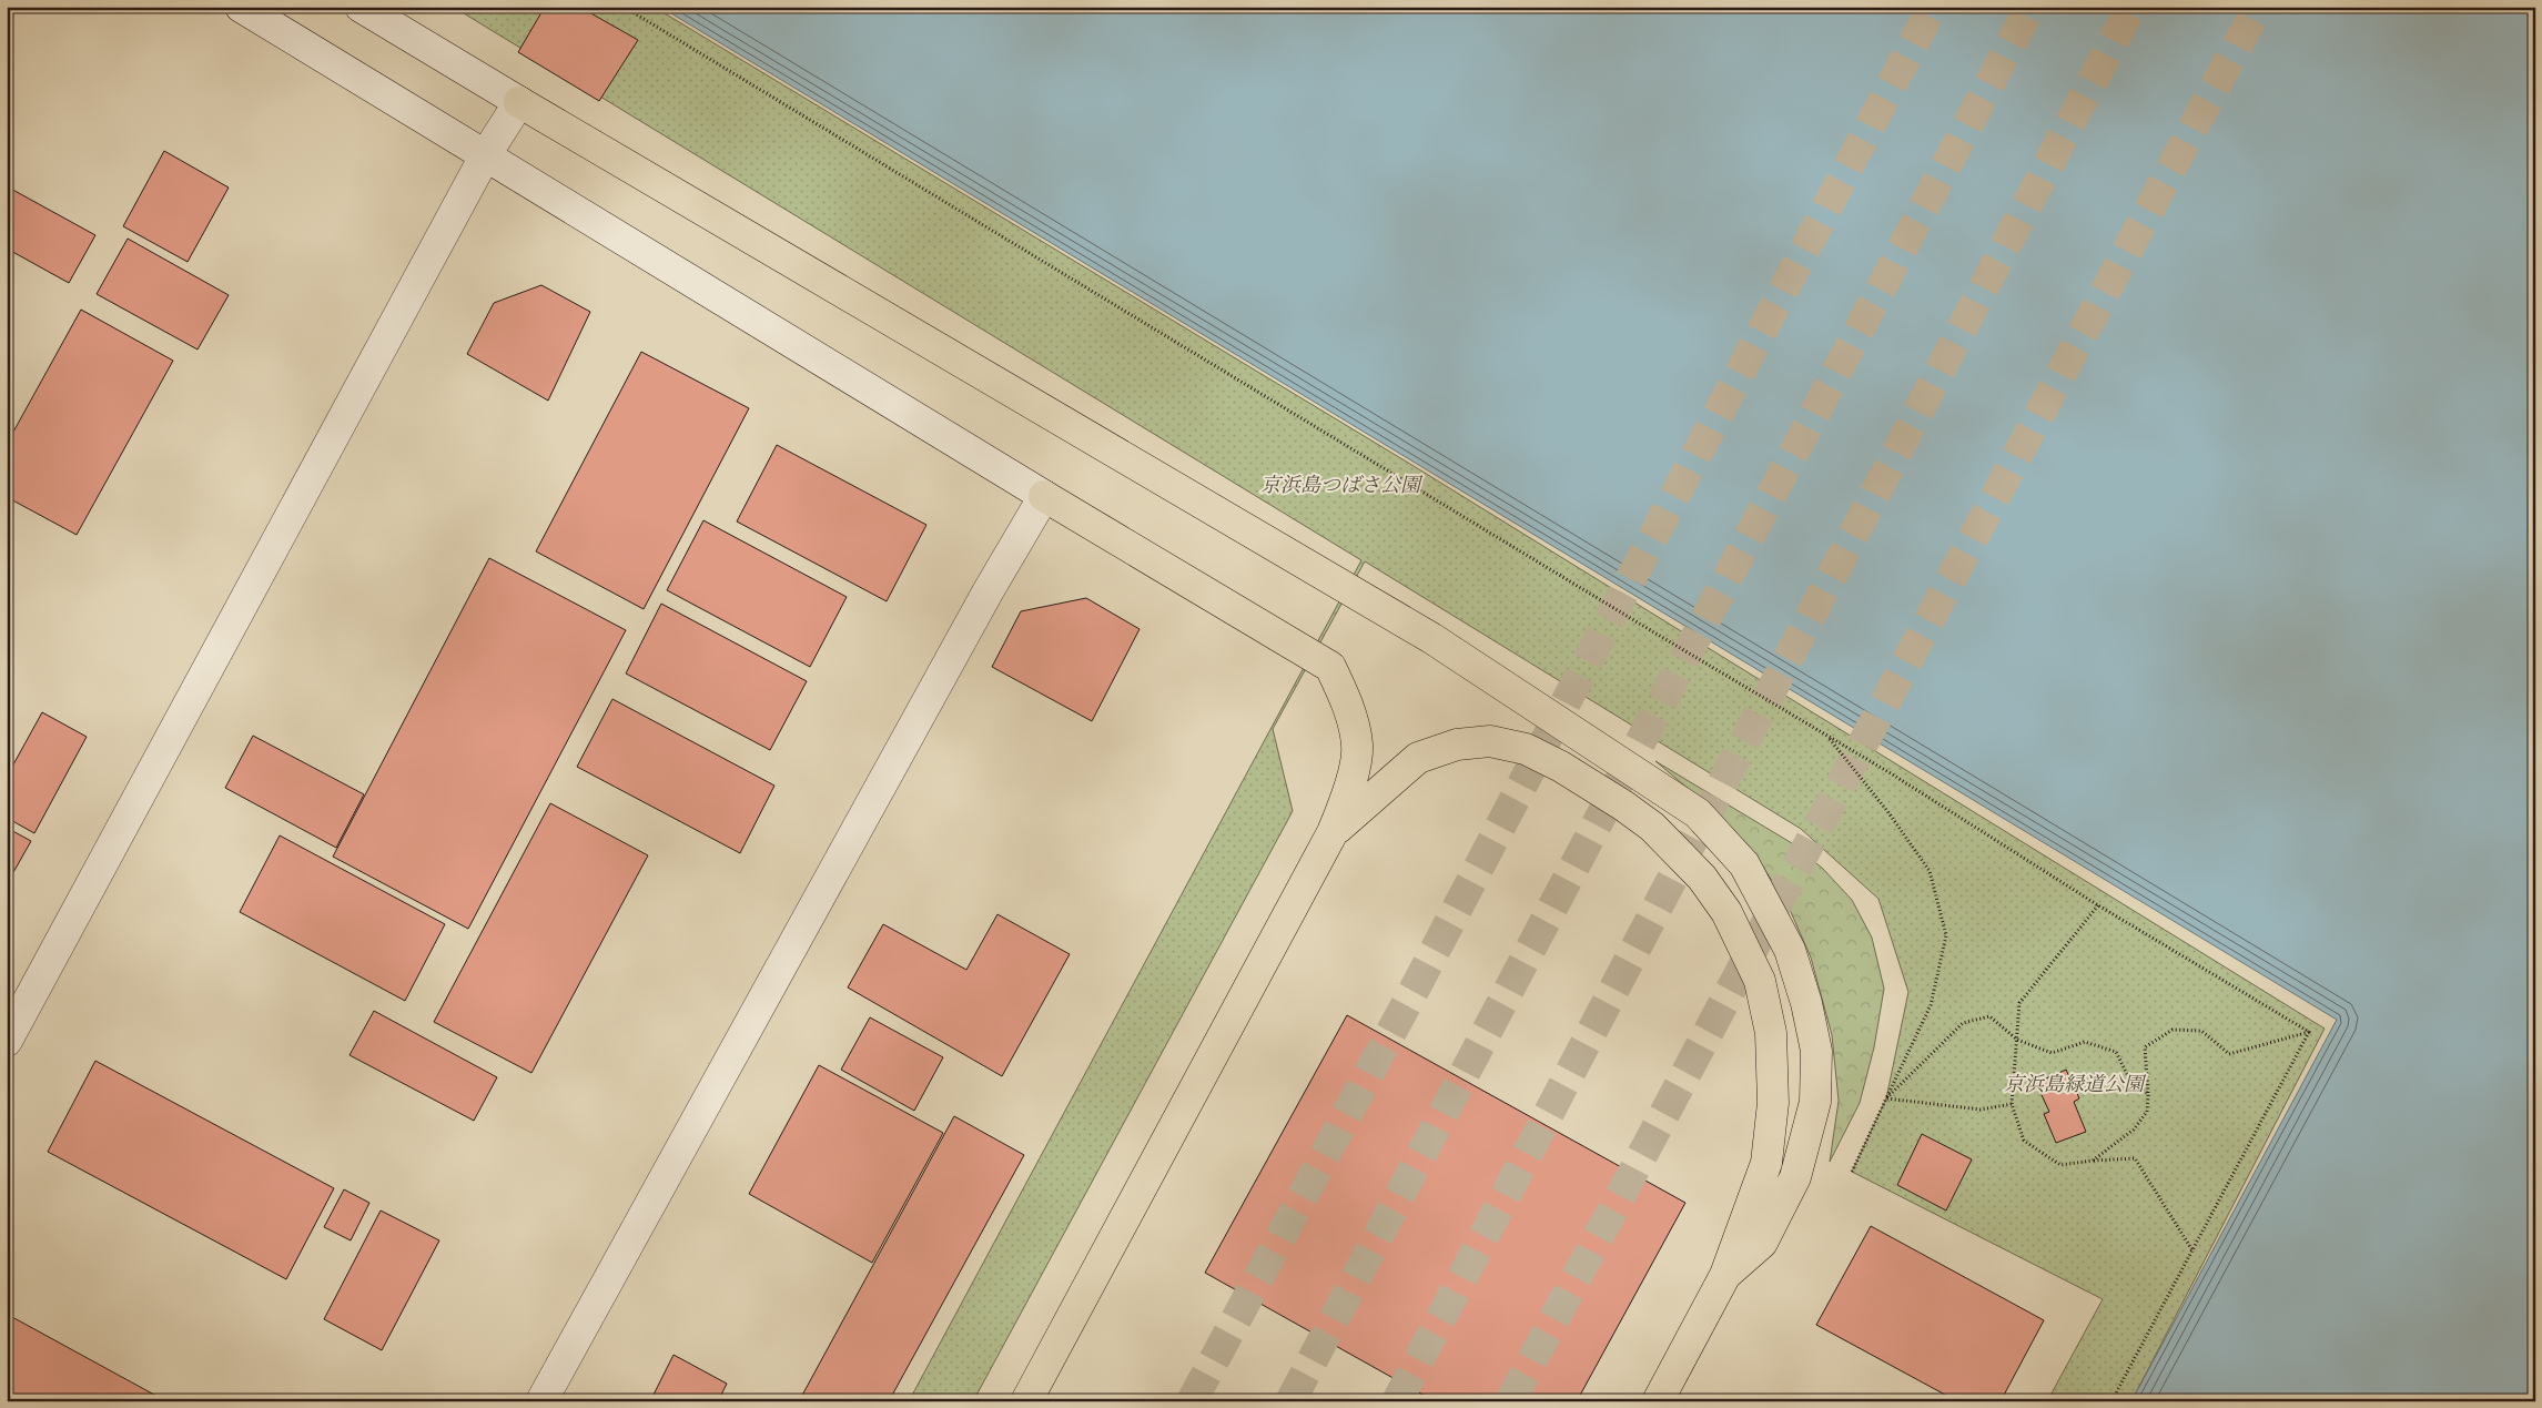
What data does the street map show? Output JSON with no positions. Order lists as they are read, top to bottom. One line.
{"parks":["京浜島つばさ公園","京浜島緑道公園"]}
